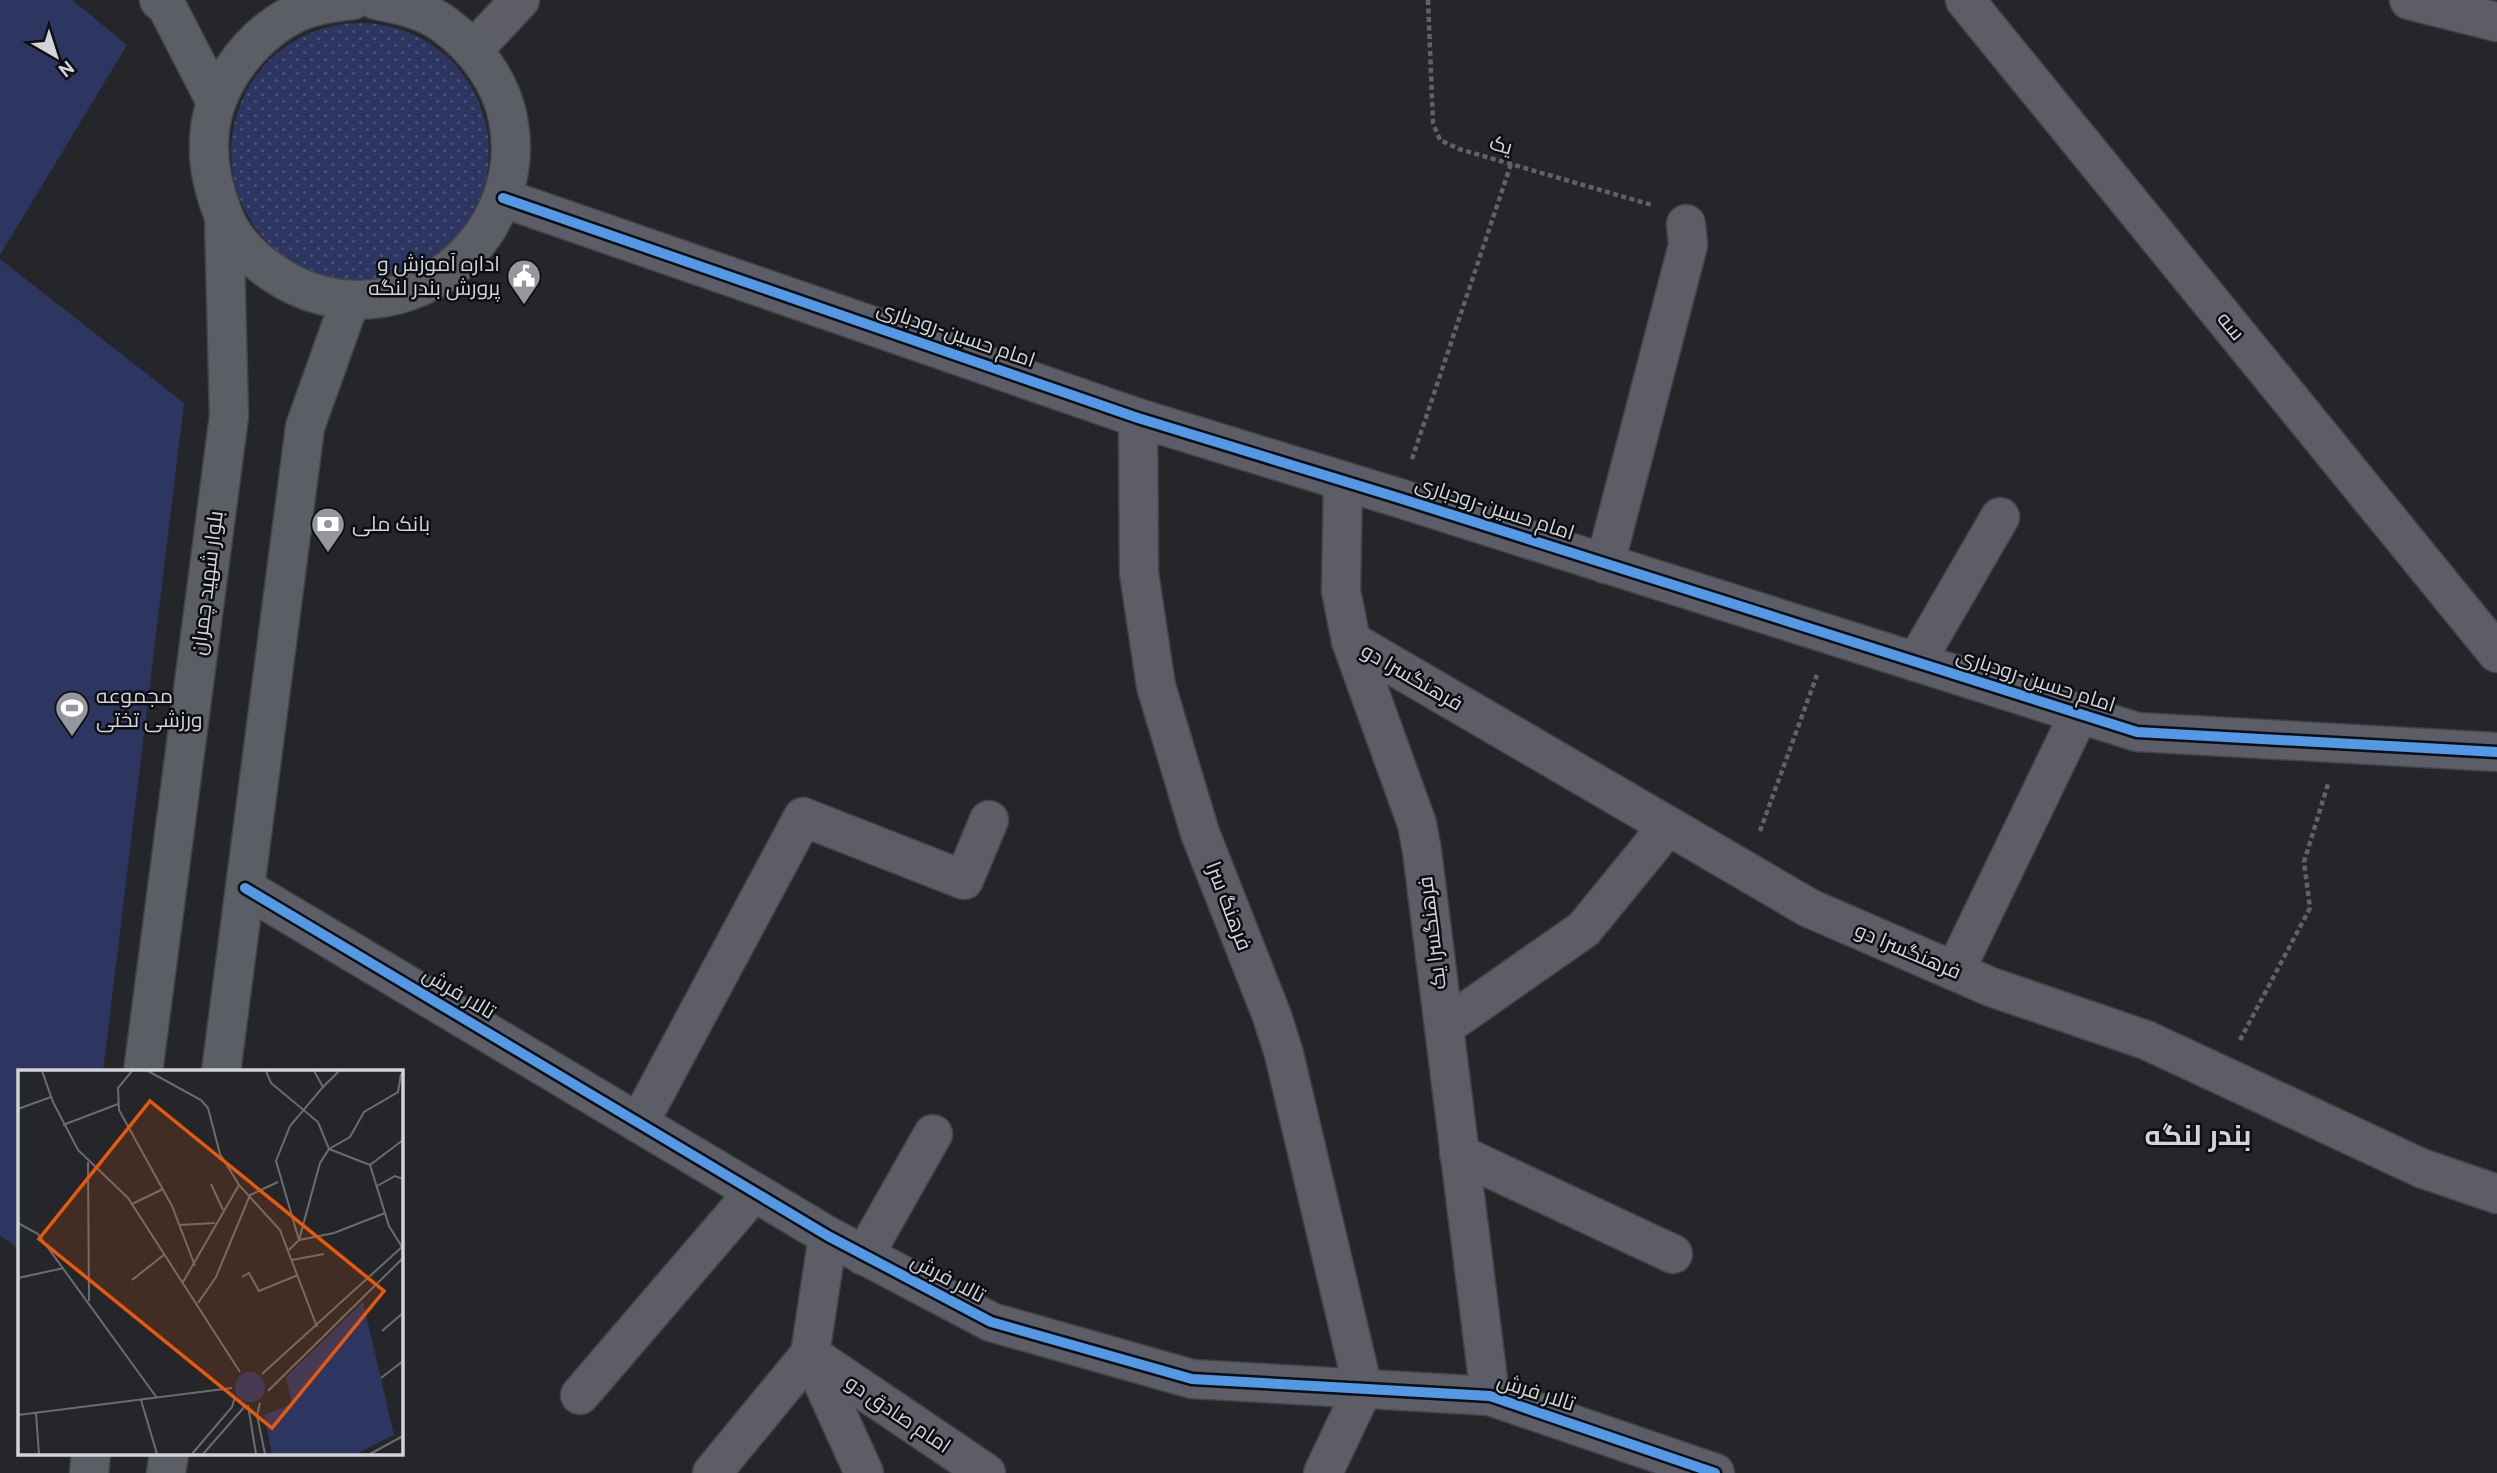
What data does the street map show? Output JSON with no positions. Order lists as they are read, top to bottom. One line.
{"streets":{"main road":["بلوار شهید چمران"],"street":["سه","امام حسین-رودباری","فرهنگسرا دو","فرهنگ سرا","فرهنگسرا یک","تالار فرش","امام صادق دو"],"path":["یک"]},"crossings":[["امام حسین-رودباری","فرهنگ سرا"],["امام حسین-رودباری","فرهنگسرا یک"],["فرهنگسرا دو","فرهنگسرا یک"],["فرهنگ سرا","تالار فرش"],["فرهنگسرا یک","تالار فرش"]],"districts":["بندر لنگه"],"places":{"public building":["اداره آموزش و پرورش بندر لنگه"],"bank":["بانک ملی"],"sports":["مجموعه ورزشی تختی"]},"north":"bottom right"}
